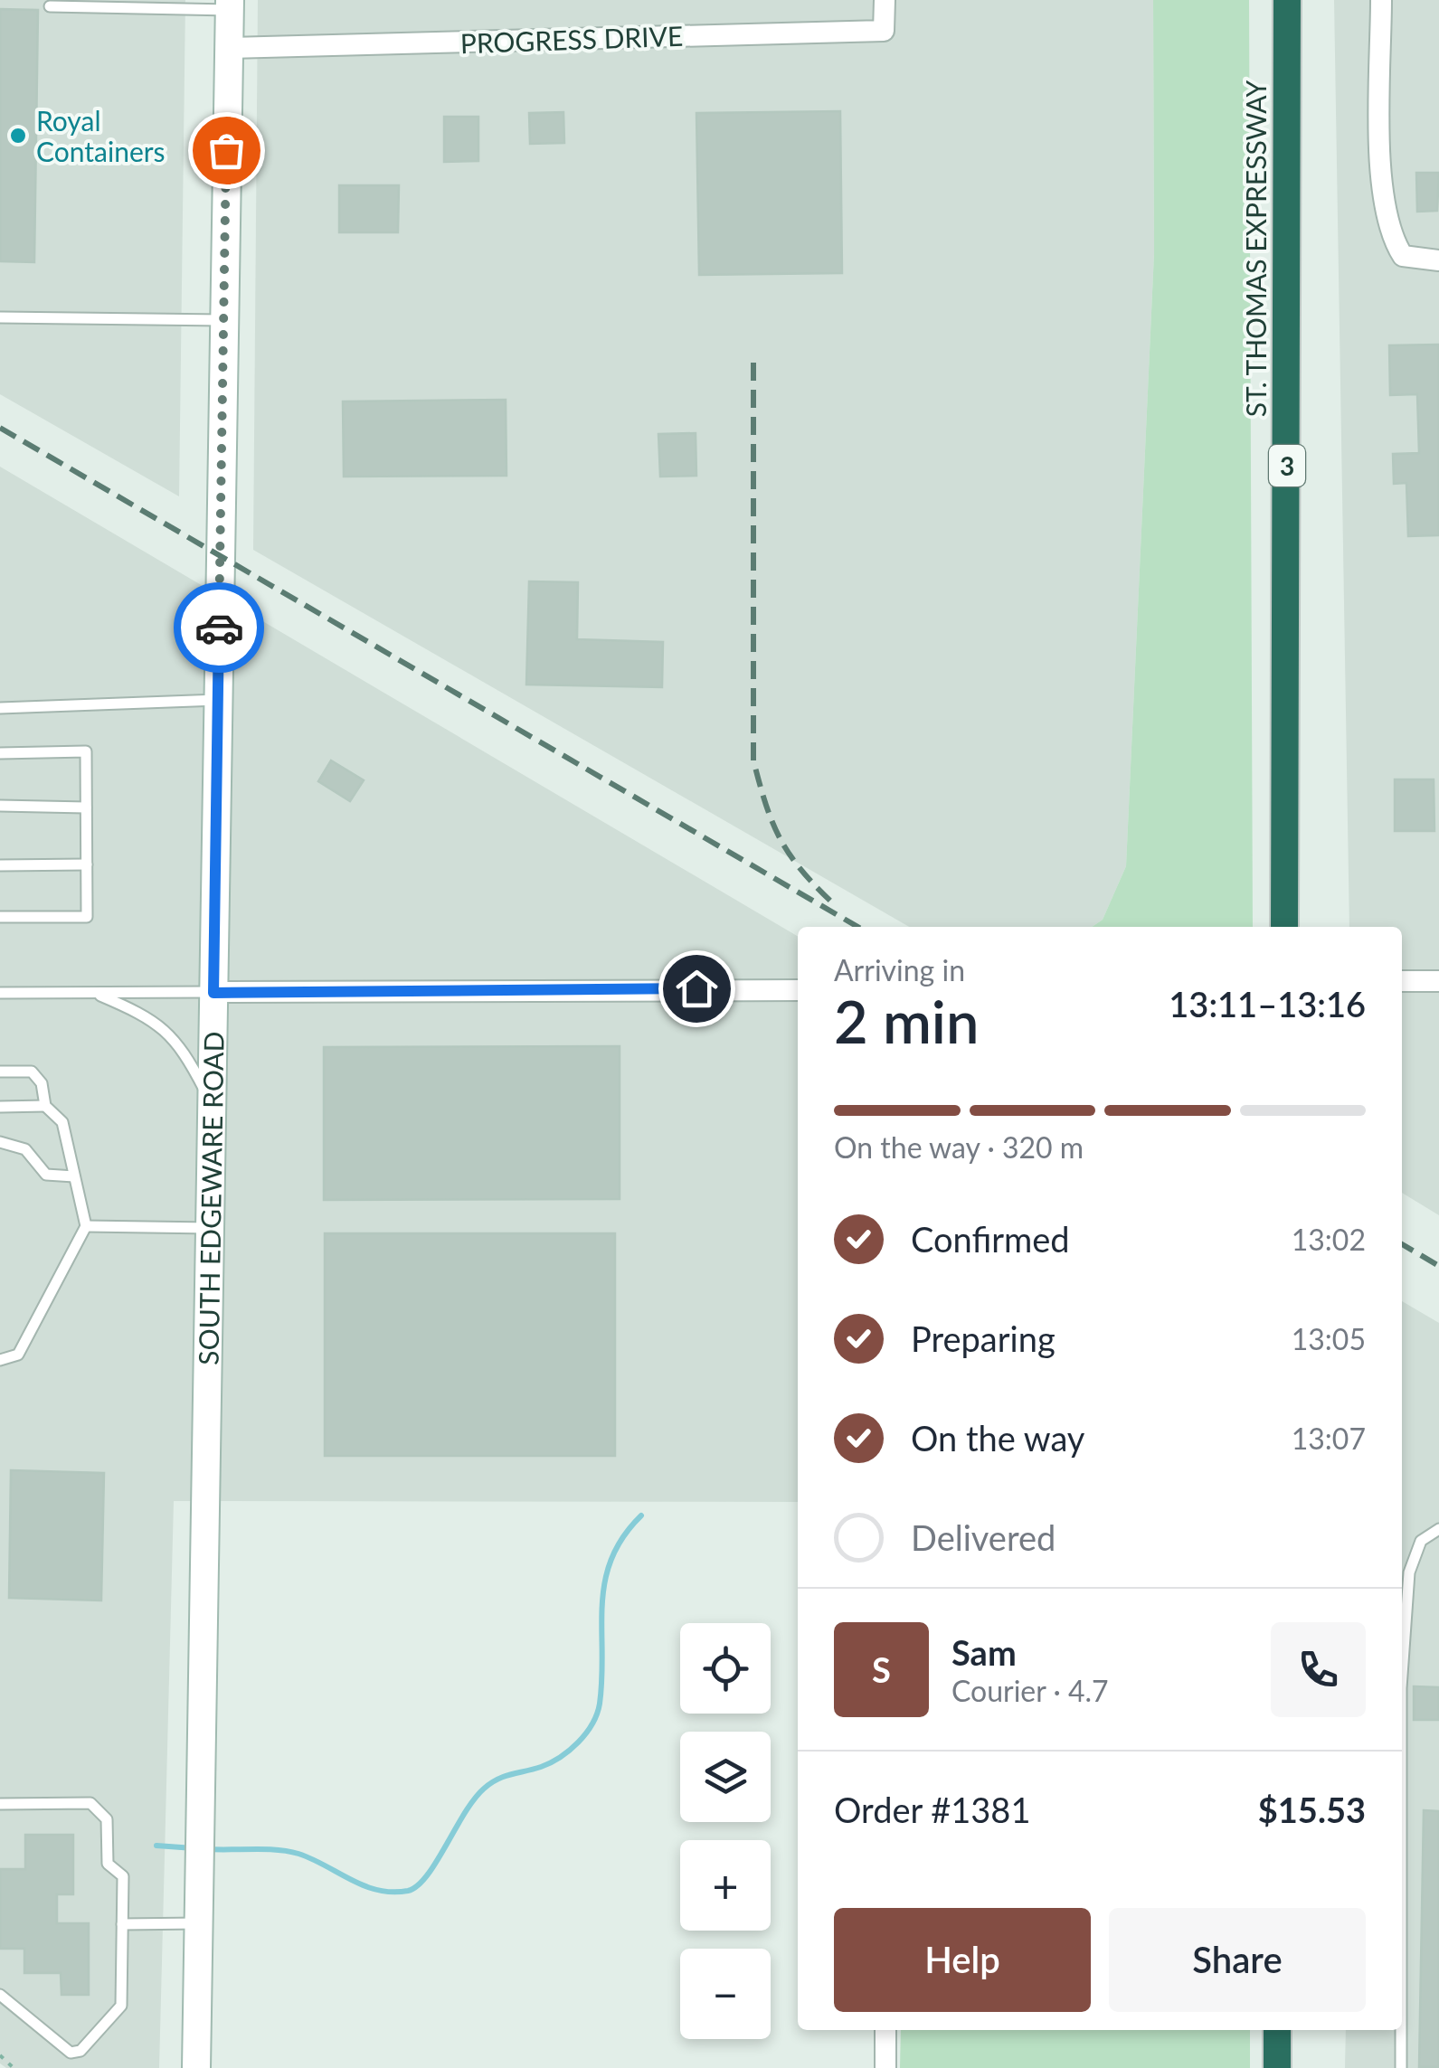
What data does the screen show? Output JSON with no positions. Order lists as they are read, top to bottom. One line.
{"streets":{"highway":["ST. THOMAS EXPRESSWAY","3"],"main road":["SOUTH EDGEWARE ROAD"],"street":["PROGRESS DRIVE"]},"crossings":[["PROGRESS DRIVE","SOUTH EDGEWARE ROAD"]],"places":["Royal Containers"],"page":{"heading":["2 min","Arriving in","13:11–13:16"],"panel":["Sam","Courier · 4.7","Order #1381","$15.53"],"bar":"On the way · 320 m","list":[["Confirmed","13:02"],["Preparing","13:05"],["On the way","13:07"],"Delivered"],"round":"S","map_buttons":["+","−"],"buttons":["Help","Share"]}}
